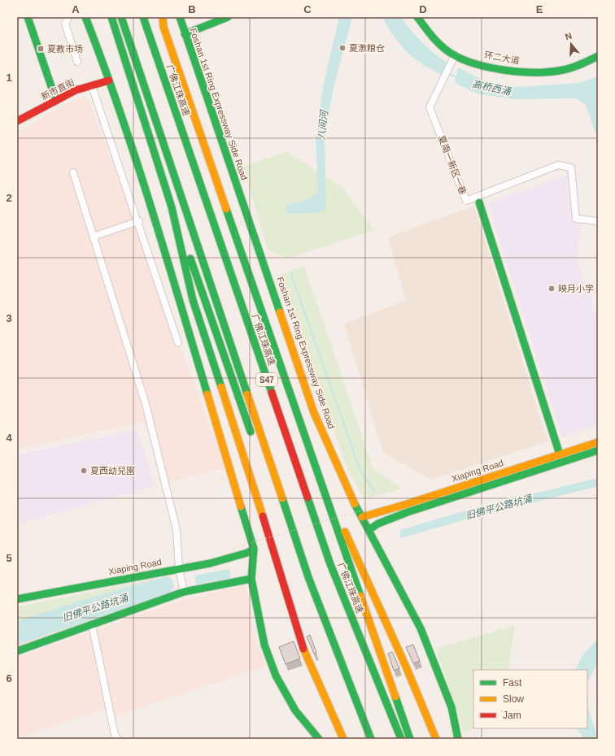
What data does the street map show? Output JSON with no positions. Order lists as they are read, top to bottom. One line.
{"streets":{"main road":["环二大道","新市直街","广佛江珠高速","Foshan 1st Ring Expressway Side Road","S47","Xiaping Road"],"street":["夏南一新区一巷"]},"crossings":[["环二大道","夏南一新区一巷"],["Foshan 1st Ring Expressway Side Road","Xiaping Road"]],"water":["高桥西涌","八间河","旧佛平公路坑涌"],"places":{"other":["夏漖粮仓","映月小学","夏西幼兒園"],"transit":["夏教市场"]},"legend":["Fast","Slow","Jam"],"north":"top","grid":{"columns":["A","B","C","D","E"],"rows":["1","2","3","4","5","6"]}}
